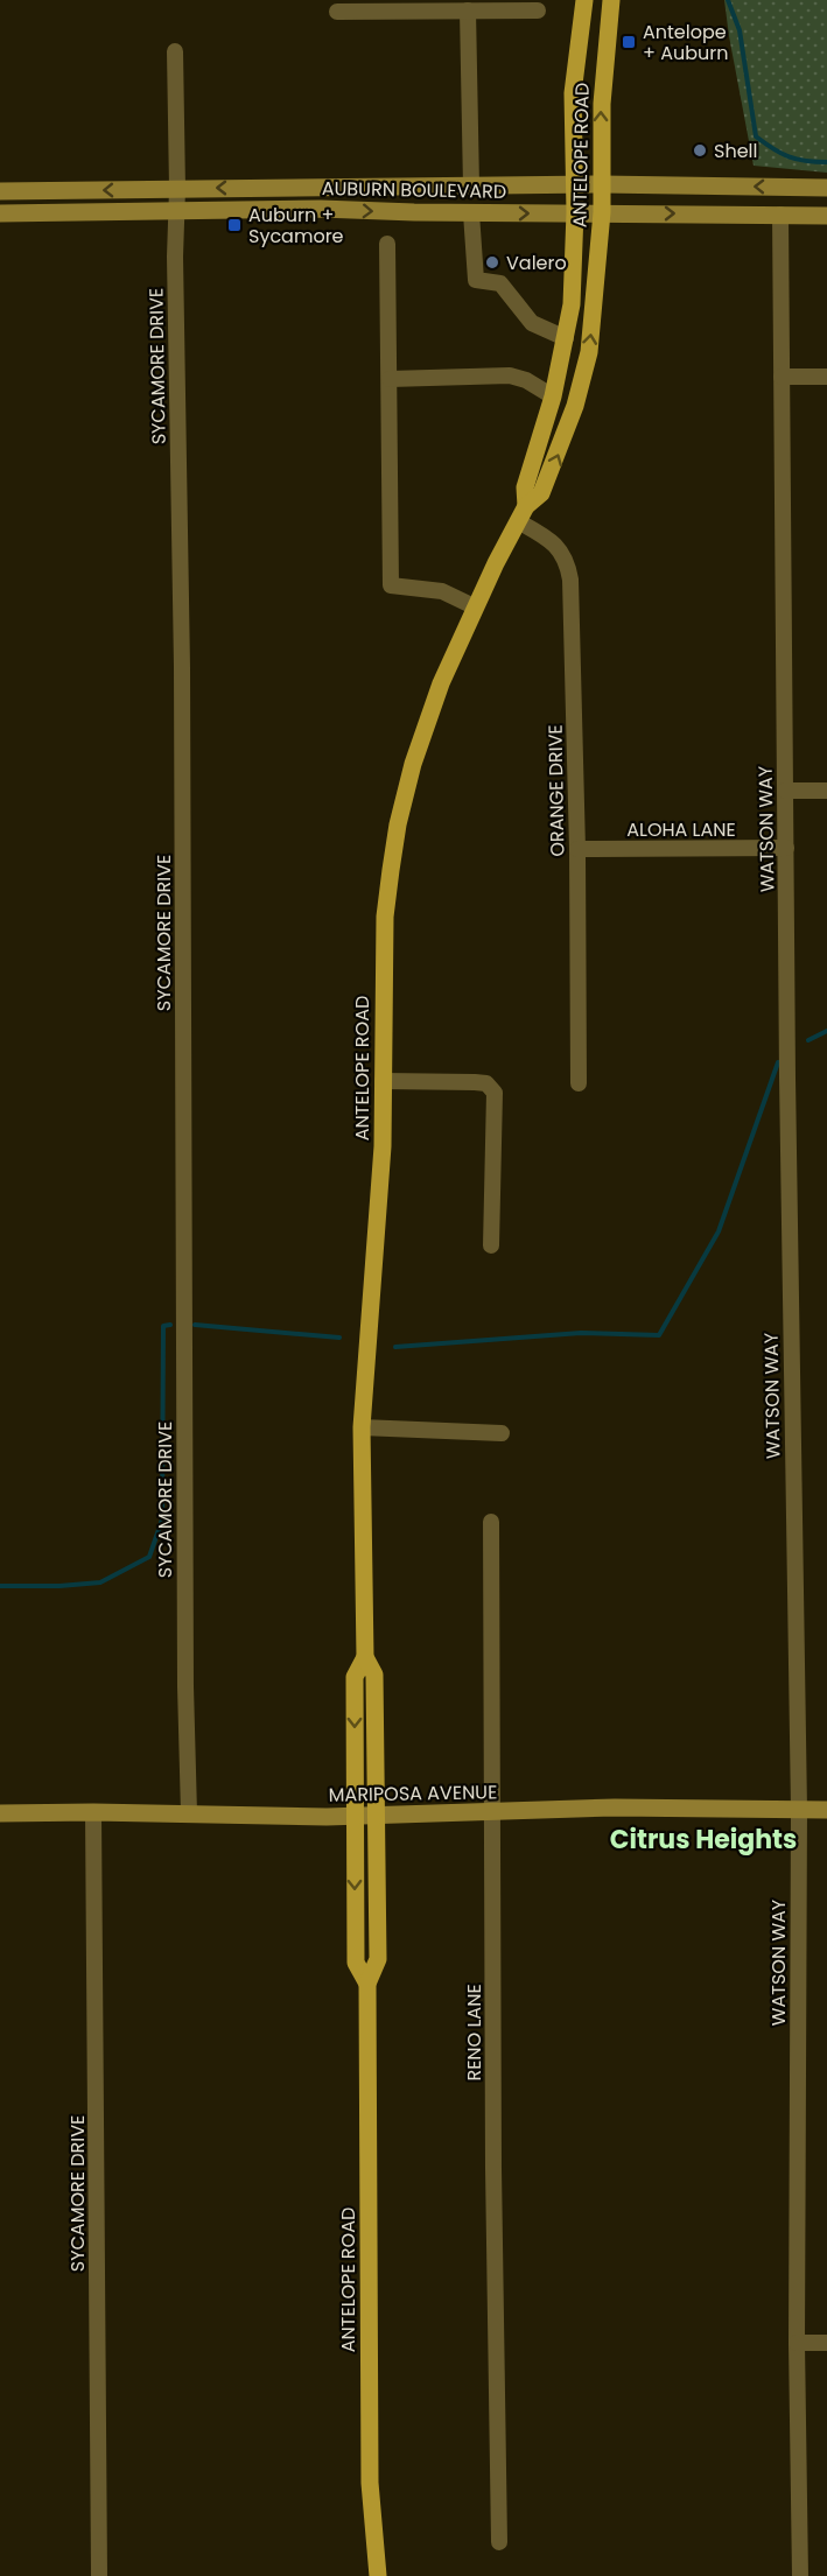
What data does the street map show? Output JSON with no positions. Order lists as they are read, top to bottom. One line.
{"streets":{"main road":["ANTELOPE ROAD","AUBURN BOULEVARD","MARIPOSA AVENUE"],"street":["SYCAMORE DRIVE","ORANGE DRIVE","ALOHA LANE","WATSON WAY","RENO LANE"]},"crossings":[["ANTELOPE ROAD","AUBURN BOULEVARD"],["ANTELOPE ROAD","ORANGE DRIVE"],["ANTELOPE ROAD","MARIPOSA AVENUE"],["AUBURN BOULEVARD","SYCAMORE DRIVE"],["AUBURN BOULEVARD","WATSON WAY"],["SYCAMORE DRIVE","MARIPOSA AVENUE"],["ORANGE DRIVE","ALOHA LANE"],["ALOHA LANE","WATSON WAY"],["WATSON WAY","MARIPOSA AVENUE"],["MARIPOSA AVENUE","RENO LANE"]],"districts":["Citrus Heights"],"places":{"transit":["Antelope + Auburn","Auburn + Sycamore"],"other":["Shell","Valero"]}}
